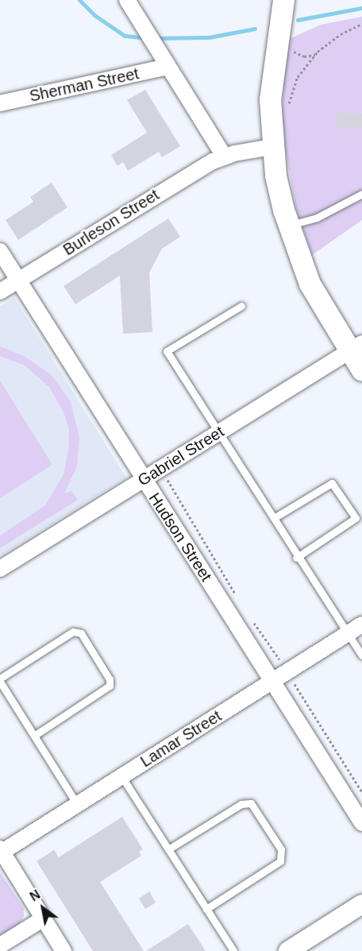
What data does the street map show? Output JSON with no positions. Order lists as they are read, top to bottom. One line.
{"streets":{"street":["Sherman Street","Burleson Street","Gabriel Street","Hudson Street","Lamar Street"]},"crossings":[["Burleson Street","Hudson Street"],["Gabriel Street","Hudson Street"],["Hudson Street","Lamar Street"]],"north":"top left"}
